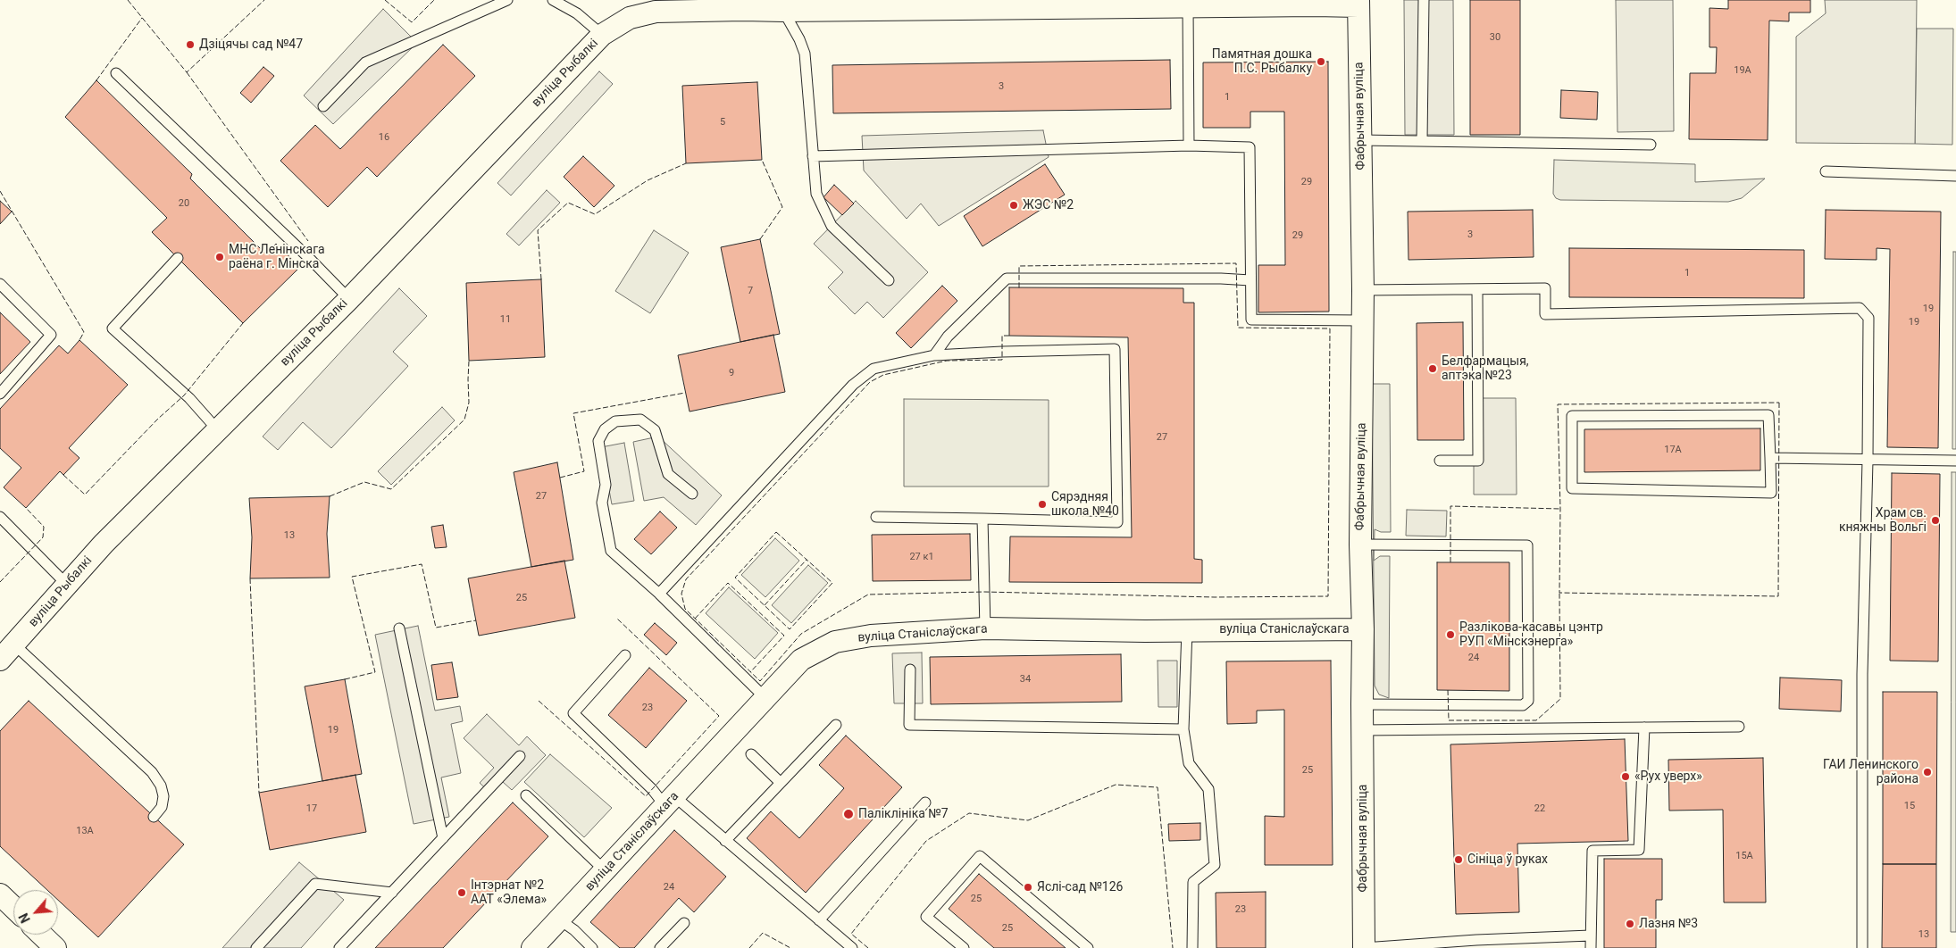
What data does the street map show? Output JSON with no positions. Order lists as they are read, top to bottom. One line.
{"streets":{"street":["вуліца Рыбалкі","Фабрычная вуліца","вуліца Станіслаўскага"]},"crossings":[["вуліца Рыбалкі","Фабрычная вуліца"],["Фабрычная вуліца","вуліца Станіслаўскага"]],"places":["Дзіцячы сад №47","Памятная дошка П.С. Рыбалку","ЖЭС №2","МНС Ленінскага раёна г. Мінска","Белфармацыя, аптэка №23","Сярэдняя школа №40","Храм св. княжны Вольгі","Разлікова-касавы цэнтр РУП «Мінскэнерга»","ГАИ Ленинского района","«Рух уверх»","Паліклініка №7","Сініца ў руках","Яслі-сад №126","Інтэрнат №2 ААТ «Элема»","Лазня №3"],"house_numbers":["30","19А","3","1","5","16","29","20","3","29","1","7","19","11","19","9","27","17А","27","13","27 к1","25","24","34","23","19","25","15","17","22","13А","15А","24","25","23","25","13"],"north":"bottom left"}
